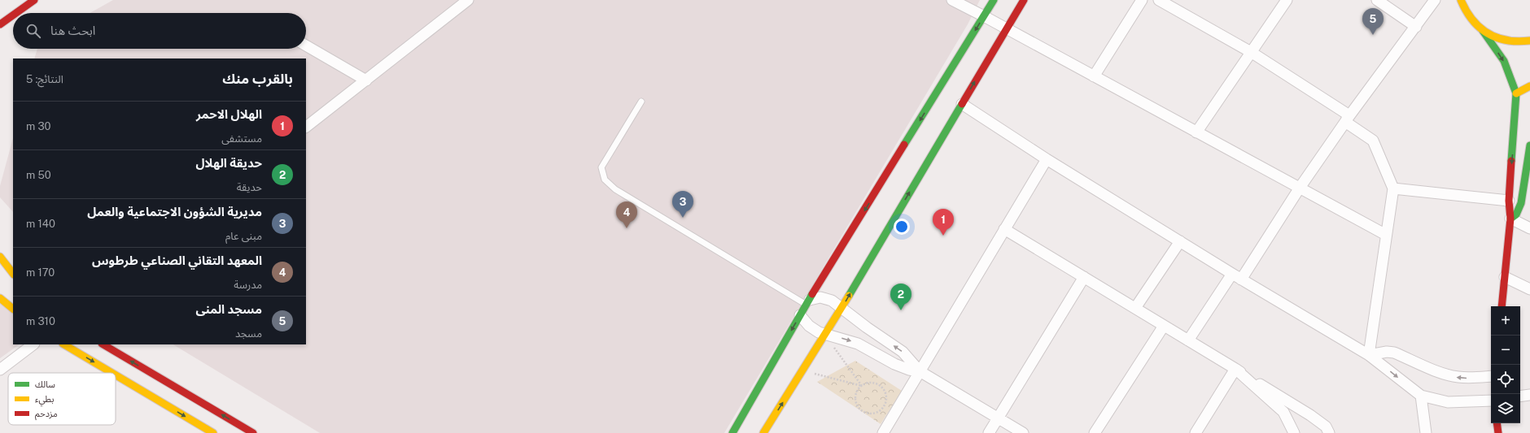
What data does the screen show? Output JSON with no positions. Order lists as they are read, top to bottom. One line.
{"legend":["سالك","بطيء","مزدحم"],"page":{"pins":["5","3","4","1","2"],"search":"ابحث هنا","heading":["بالقرب منك","النتائج: 5"],"list":[{"mark":"1","name":"الهلال الاحمر","note":"مستشفى","value":"30 m"},{"mark":"2","name":"حديقة الهلال","note":"حديقة","value":"50 m"},{"mark":"3","name":"مديرية الشؤون الاجتماعية والعمل","note":"مبنى عام","value":"140 m"},{"mark":"4","name":"المعهد التقاني الصناعي طرطوس","note":"مدرسة","value":"170 m"},{"mark":"5","name":"مسجد المنى","note":"مسجد","value":"310 m"}],"map_buttons":["+","−"]}}
